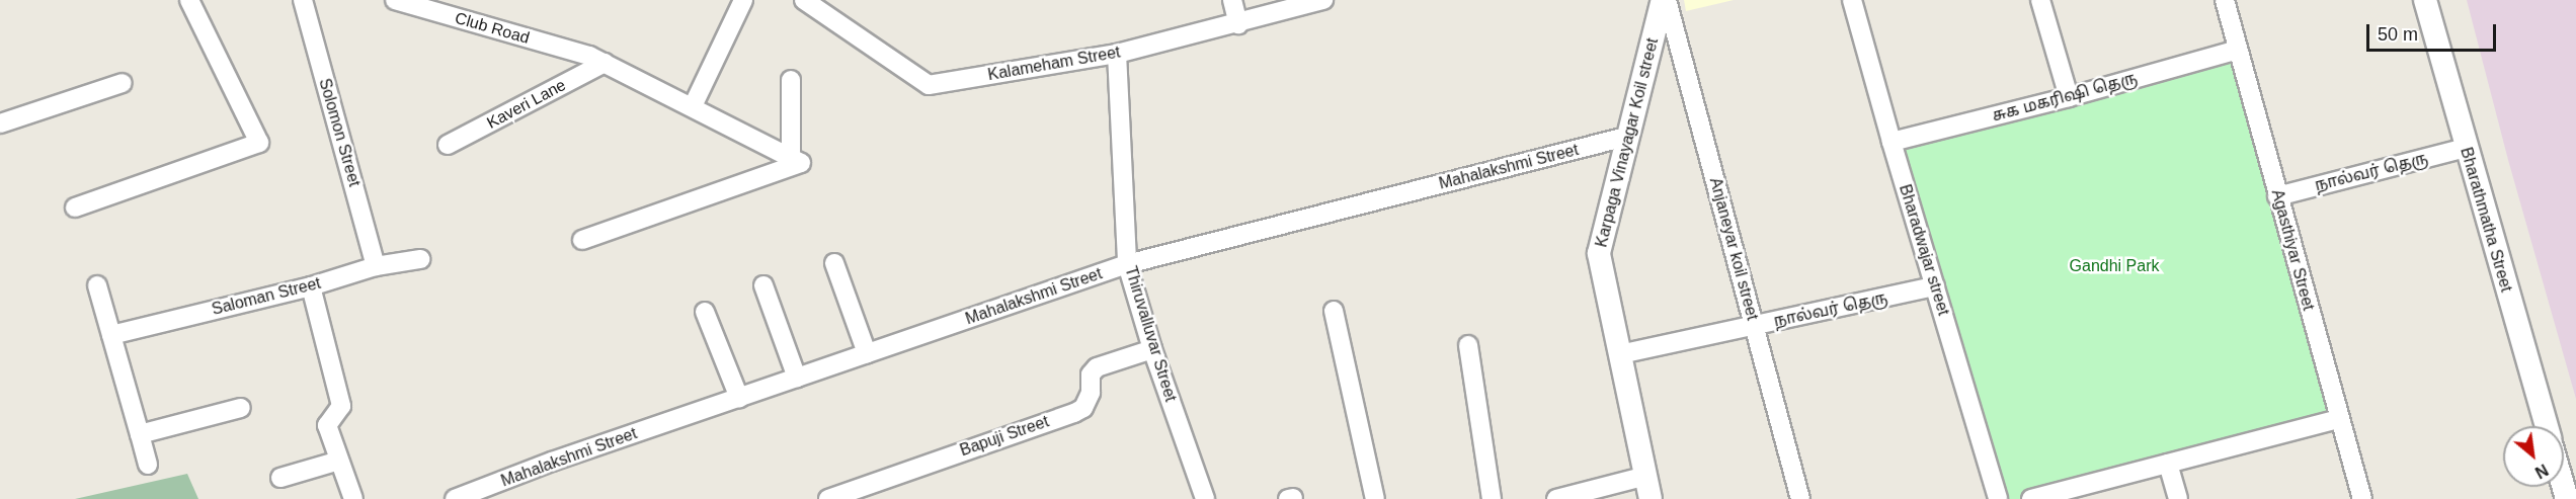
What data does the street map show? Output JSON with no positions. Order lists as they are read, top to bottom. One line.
{"streets":{"street":["Club Road","Kalameham Street","சுக மகரிஷி தெரு","Kaveri Lane","Solomon Street","Karpaga Vinayagar Koil street","Mahalakshmi Street","நால்வர் தெரு","Bharathmatha Street","Anjaneyar koil street","Bharadwajar street","Agasthiyar Street","Saloman Street","Thiruvalluvar Street","Bapuji Street"]},"crossings":[["Club Road","Kaveri Lane"],["Kalameham Street","Thiruvalluvar Street"],["சுக மகரிஷி தெரு","Bharadwajar street"],["சுக மகரிஷி தெரு","Agasthiyar Street"],["Solomon Street","Saloman Street"],["Karpaga Vinayagar Koil street","Mahalakshmi Street"],["Karpaga Vinayagar Koil street","நால்வர் தெரு"],["Karpaga Vinayagar Koil street","Anjaneyar koil street"],["Mahalakshmi Street","Thiruvalluvar Street"],["நால்வர் தெரு","Bharathmatha Street"],["நால்வர் தெரு","Anjaneyar koil street"],["நால்வர் தெரு","Bharadwajar street"],["நால்வர் தெரு","Agasthiyar Street"],["Thiruvalluvar Street","Bapuji Street"]],"parks":["Gandhi Park"],"scale_bar":"50 m","north":"bottom right"}
